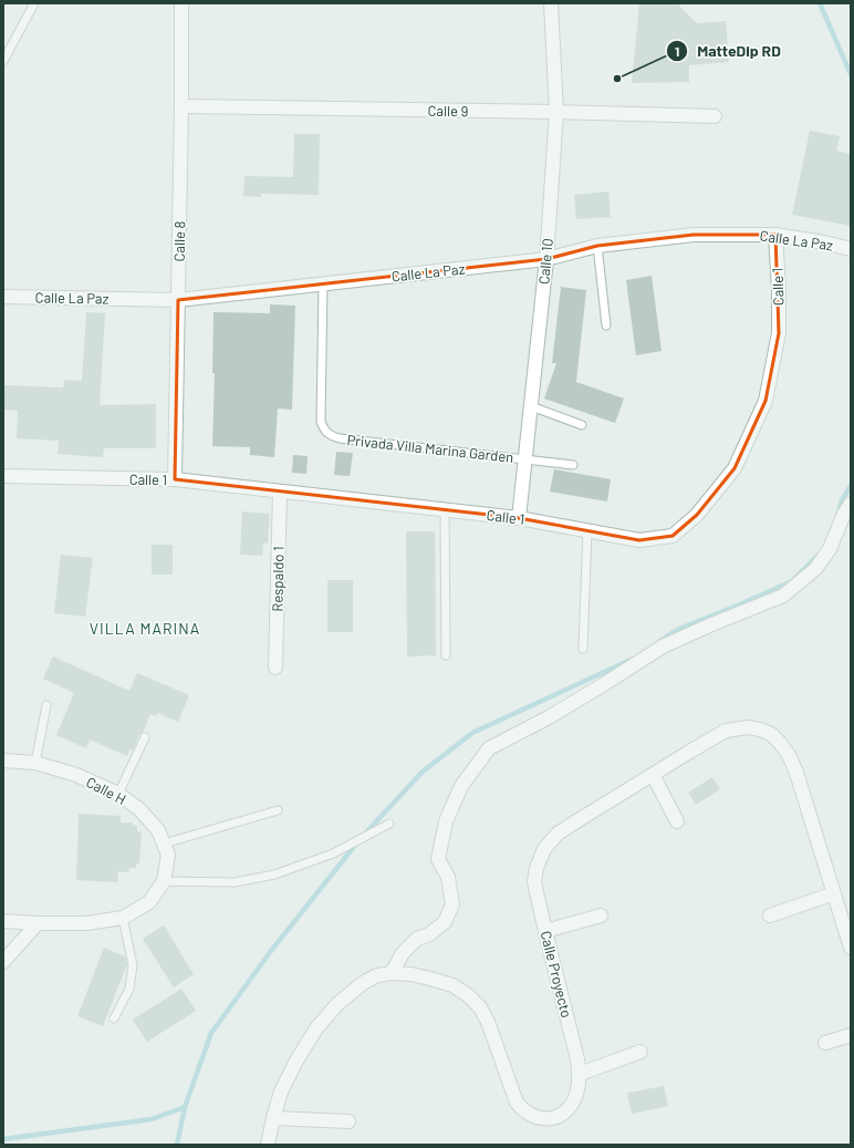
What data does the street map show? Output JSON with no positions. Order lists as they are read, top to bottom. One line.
{"streets":{"street":["Calle 9","Calle La Paz","Calle 8","Calle 10","Calle 1","Respaldo 1","Calle H","Calle Proyecto"],"lane":["Privada Villa Marina Garden"]},"crossings":[["Calle 9","Calle 8"],["Calle 9","Calle 10"],["Calle La Paz","Calle 8"],["Calle La Paz","Calle 10"],["Calle La Paz","Calle 1"],["Calle La Paz","Privada Villa Marina Garden"],["Calle 8","Calle 1"],["Calle 10","Calle 1"],["Calle 10","Privada Villa Marina Garden"],["Calle 1","Respaldo 1"]],"districts":["VILLA MARINA"],"places":["MatteDip RD"]}
